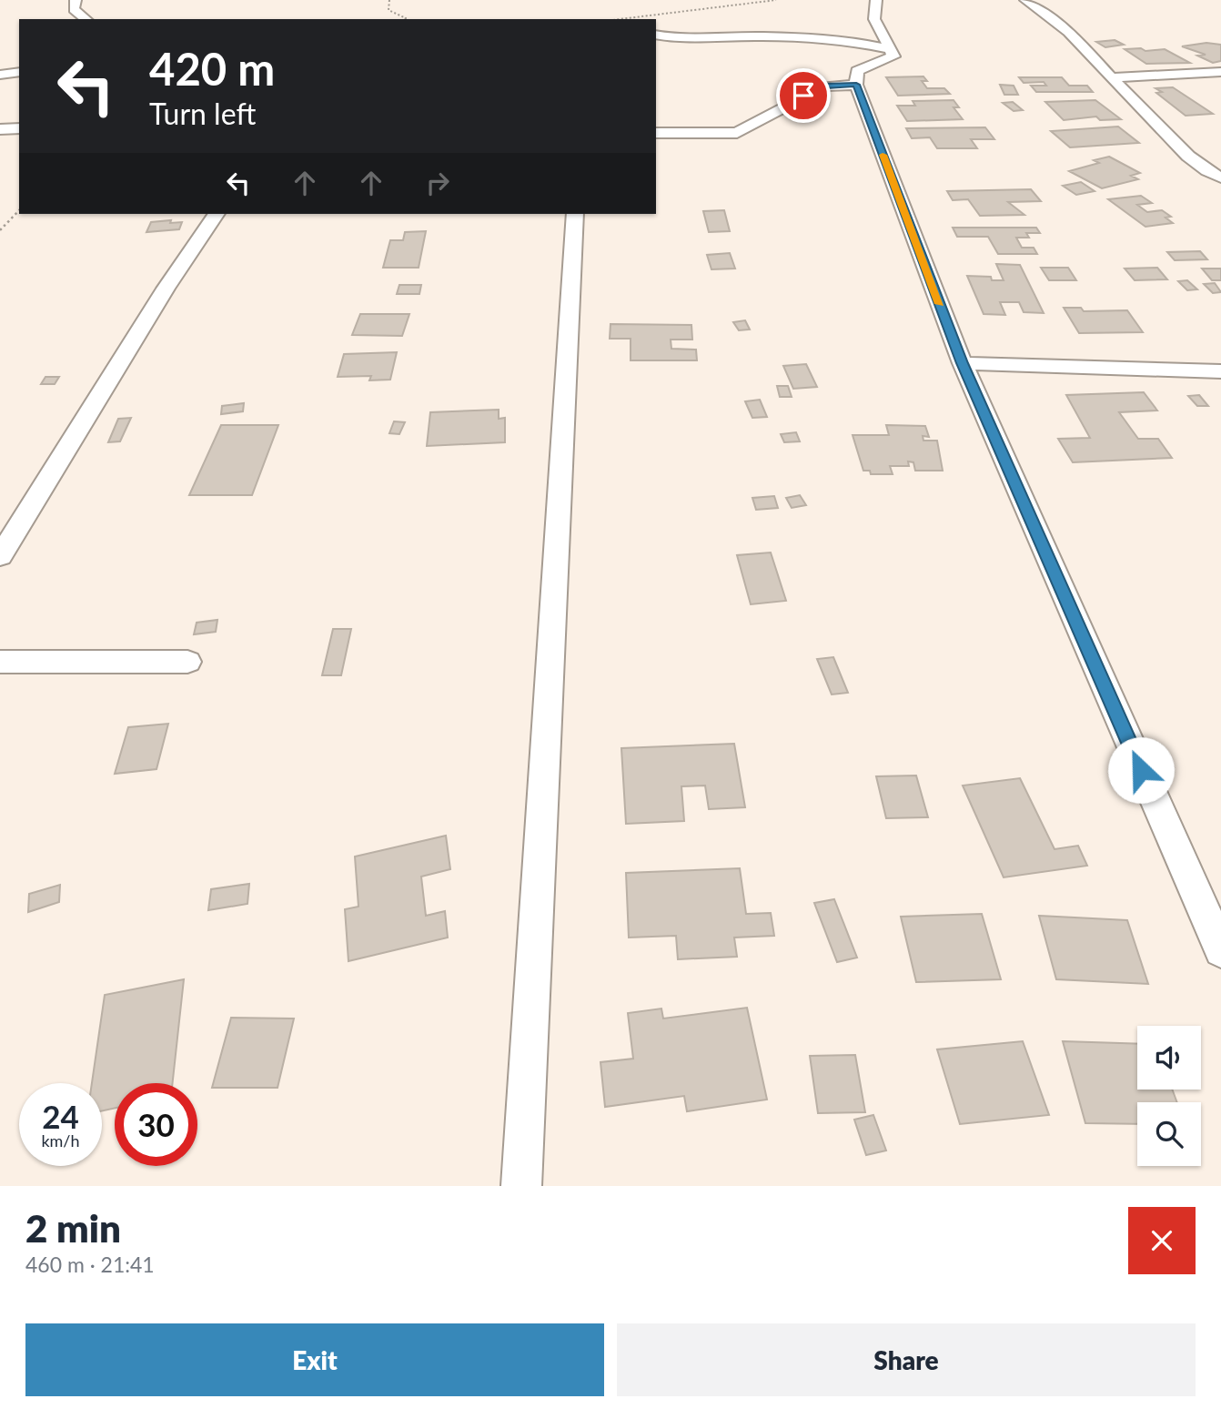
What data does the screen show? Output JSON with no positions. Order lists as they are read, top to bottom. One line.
{"page":{"turn":["420 m","Turn left"],"speed":"24 km/h","limit":"30","heading":["2 min","460 m · 21:41"],"buttons":["Exit","Share"]}}
